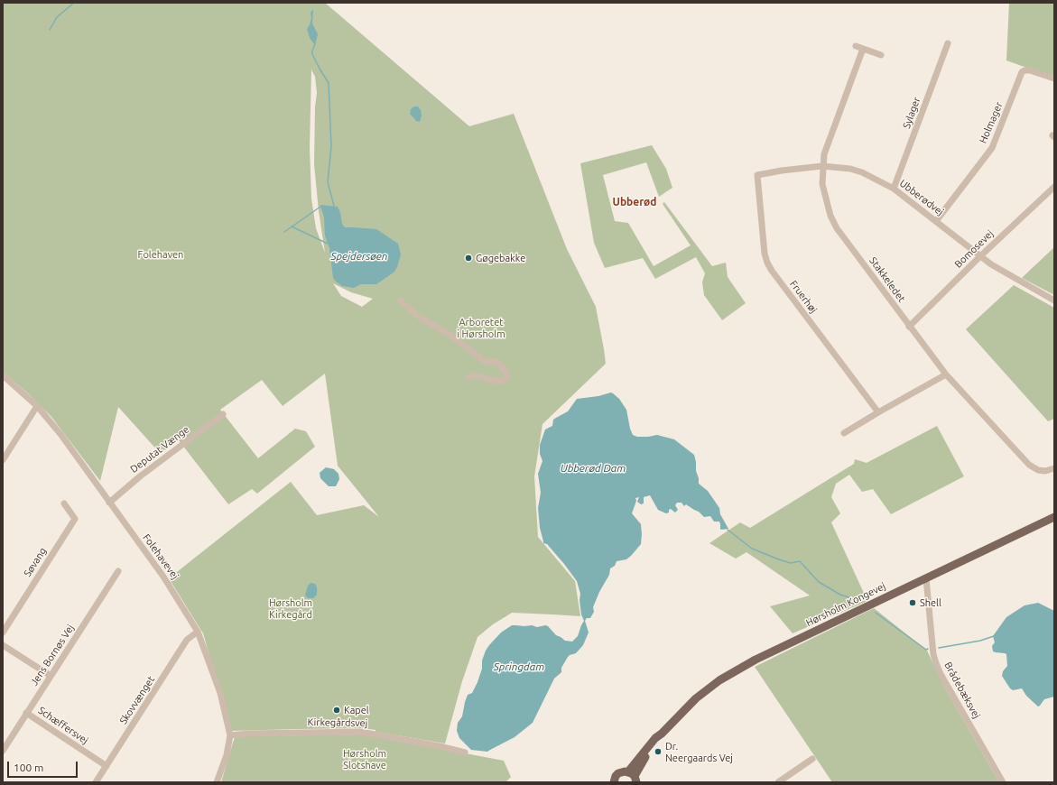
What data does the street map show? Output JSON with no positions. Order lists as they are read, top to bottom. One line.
{"streets":{"main road":["Hørsholm Kongevej"],"street":["Sylager","Holmager","Ubberødvej","Bomosevej","Stakkeledet","Fruerhøj","Deputat Vænge","Folehavevej","Søvang","Jens Bornøs Vej","Brådebæksvej","Skovvænget","Kirkegårdsvej","Schæffersvej"]},"crossings":[["Sylager","Ubberødvej"],["Holmager","Ubberødvej"],["Ubberødvej","Bomosevej"],["Ubberødvej","Stakkeledet"],["Ubberødvej","Fruerhøj"],["Bomosevej","Stakkeledet"],["Deputat Vænge","Folehavevej"],["Folehavevej","Skovvænget"],["Folehavevej","Kirkegårdsvej"],["Hørsholm Kongevej","Brådebæksvej"],["Jens Bornøs Vej","Schæffersvej"],["Skovvænget","Schæffersvej"]],"districts":["Ubberød"],"water":["Spejdersøen","Ubberød Dam","Springdam"],"parks":["Folehaven","Arboretet i Hørsholm","Hørsholm Kirkegård","Hørsholm Slotshave"],"places":["Gøgebakke","Shell","Kapel","Dr. Neergaards Vej"],"scale_bar":"100 m"}
